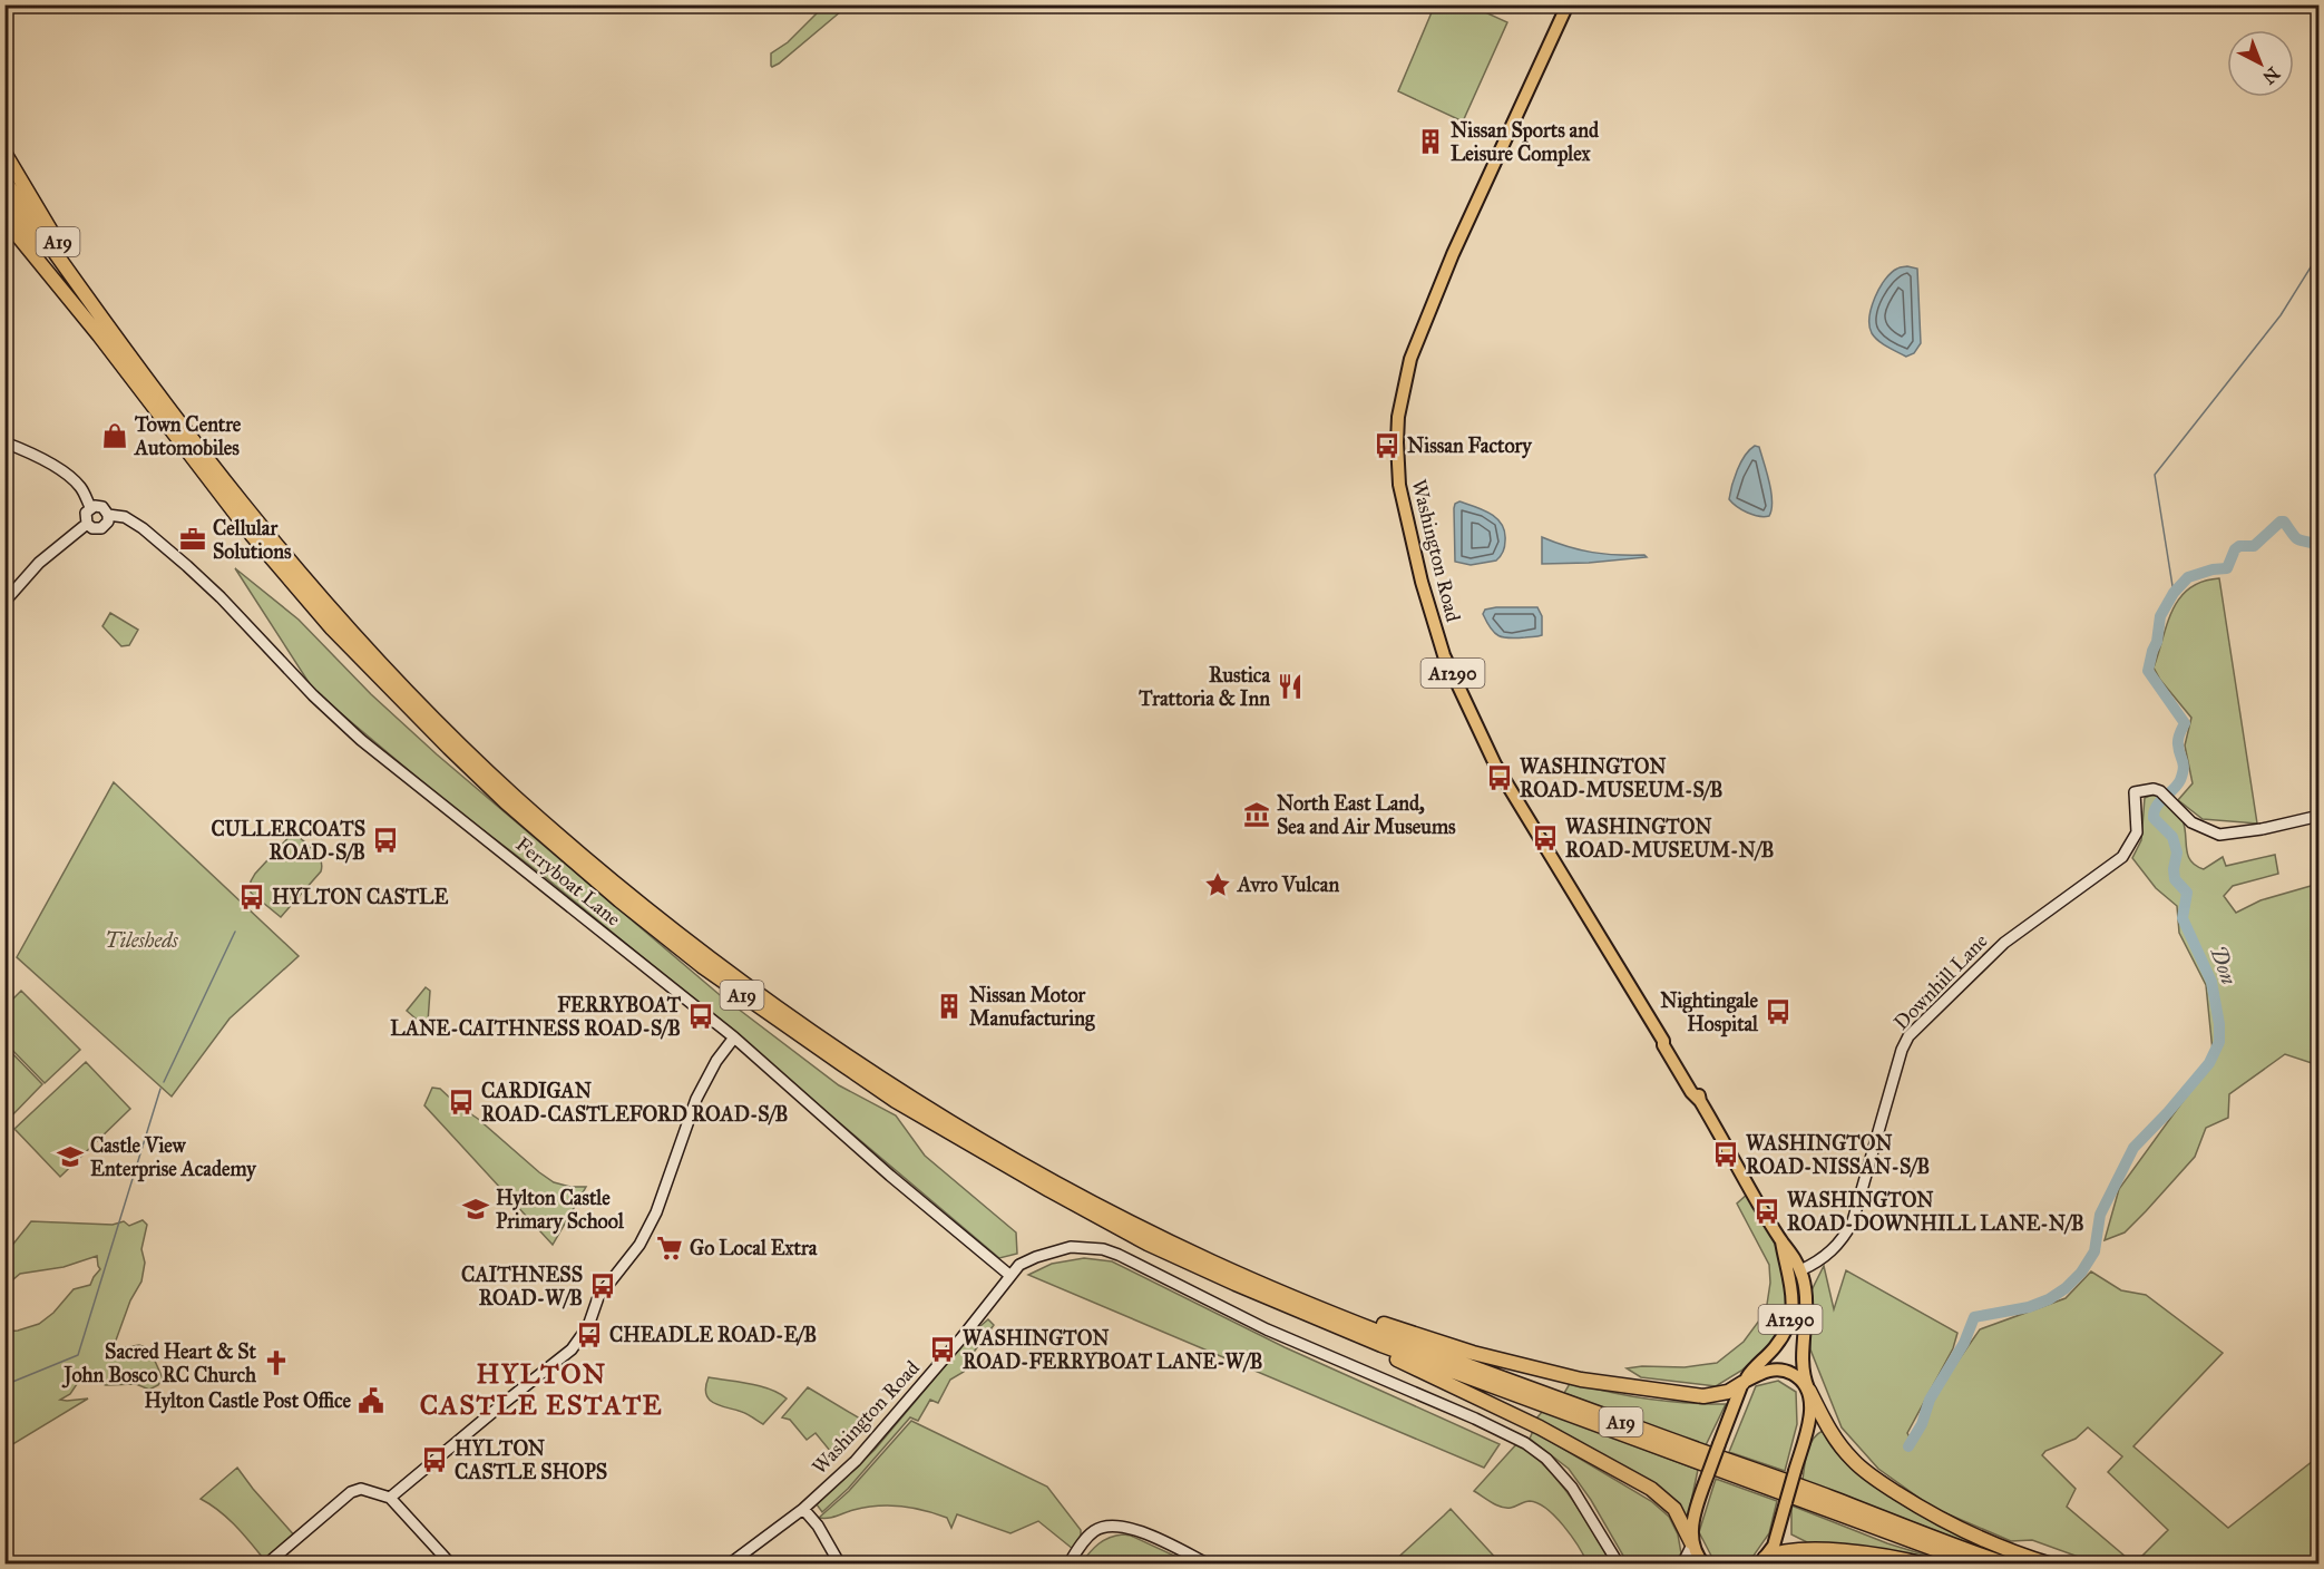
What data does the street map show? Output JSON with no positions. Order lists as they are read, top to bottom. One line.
{"streets":{"highway":["A19"],"main road":["Washington Road","A1290"],"street":["Ferryboat Lane","Downhill Lane"]},"crossings":[["Washington Road","A1290"],["Washington Road","Ferryboat Lane"],["A1290","Downhill Lane"]],"districts":["HYLTON CASTLE ESTATE"],"water":["Don"],"parks":["Tilesheds"],"places":{"building":["Nissan Sports and Leisure Complex","Nissan Motor Manufacturing"],"shop":["Town Centre Automobiles"],"bus stop":["Nissan Factory","WASHINGTON ROAD-MUSEUM-S/B","WASHINGTON ROAD-MUSEUM-N/B","CULLERCOATS ROAD-S/B","HYLTON CASTLE","Nightingale Hospital","FERRYBOAT LANE-CAITHNESS ROAD-S/B","CARDIGAN ROAD-CASTLEFORD ROAD-S/B","WASHINGTON ROAD-NISSAN-S/B","WASHINGTON ROAD-DOWNHILL LANE-N/B","CAITHNESS ROAD-W/B","CHEADLE ROAD-E/B","WASHINGTON ROAD-FERRYBOAT LANE-W/B","HYLTON CASTLE SHOPS"],"office":["Cellular Solutions"],"restaurant":["Rustica Trattoria & Inn"],"museum":["North East Land, Sea and Air Museums"],"place":["Avro Vulcan"],"school or university":["Castle View Enterprise Academy","Hylton Castle Primary School"],"supermarket":["Go Local Extra"],"church":["Sacred Heart & St John Bosco RC Church"],"public building":["Hylton Castle Post Office"]},"north":"bottom right"}
